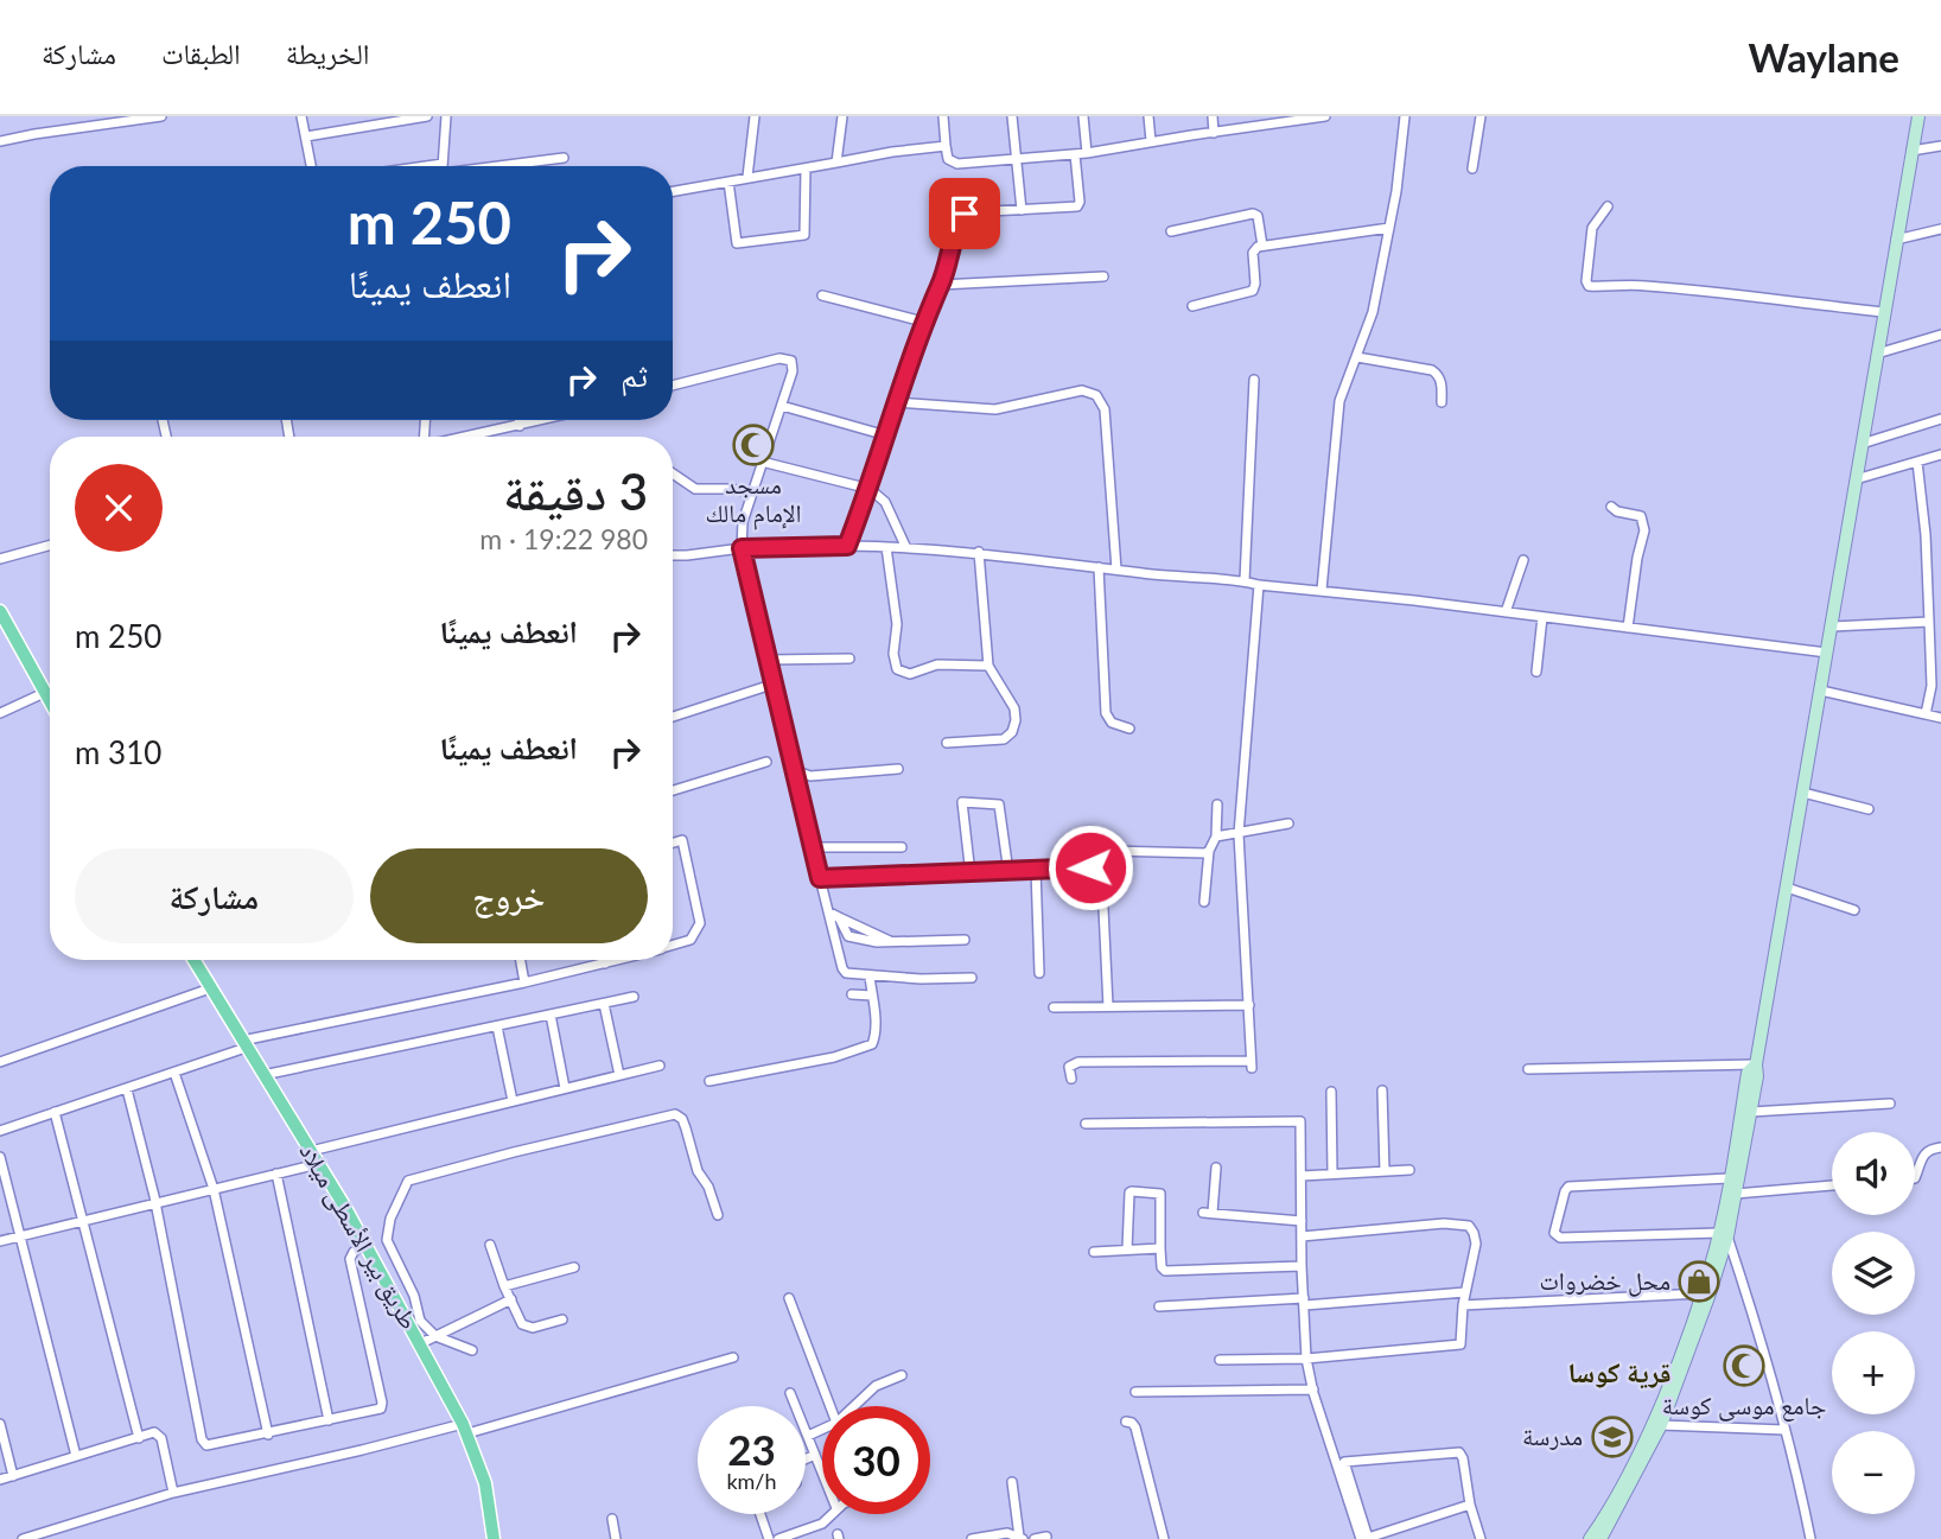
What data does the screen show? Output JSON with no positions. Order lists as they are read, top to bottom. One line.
{"streets":{"main road":["طريق بير الأسطى ميلاد"]},"districts":["قرية كوسا"],"places":{"mosque":["مسجد الإمام مالك","جامع موسى كوسة"],"shop":["محل خضروات"],"school or university":["مدرسة"]},"page":{"header":"Waylane","nav":["الخريطة","الطبقات","مشاركة"],"turn":["250 m","انعطف يمينًا"],"then":"ثم","heading":["3 دقيقة","980 m · 19:22"],"list":[{"name":"انعطف يمينًا","value":"250 m"},{"name":"انعطف يمينًا","value":"310 m"}],"buttons":["خروج","مشاركة"],"map_buttons":["+","−"],"speed":"23 km/h","limit":"30"}}
